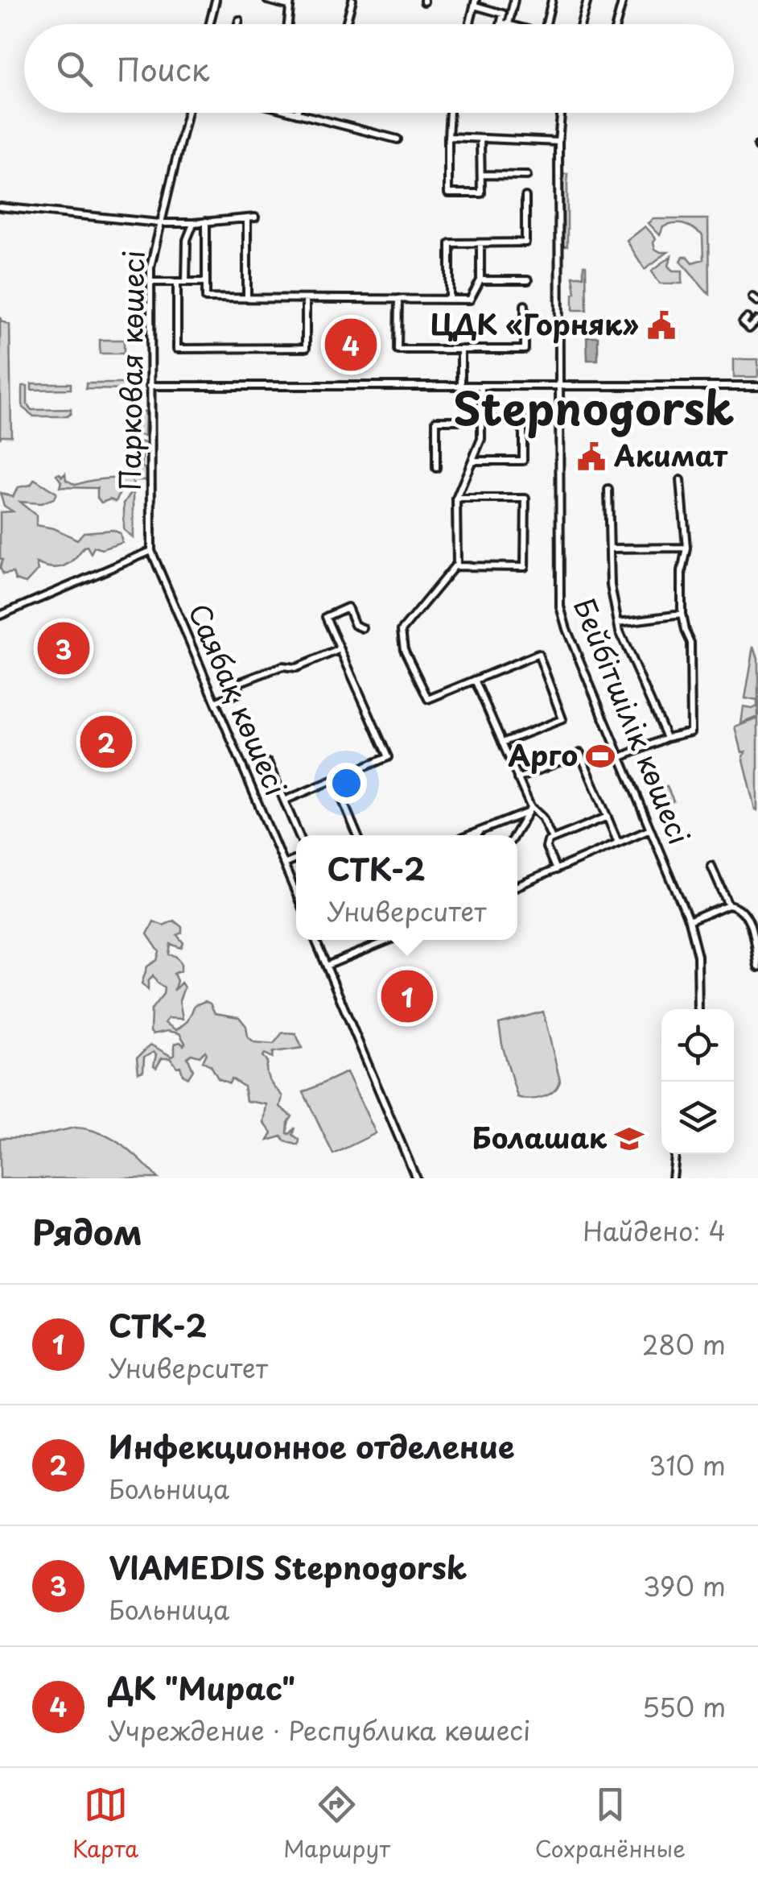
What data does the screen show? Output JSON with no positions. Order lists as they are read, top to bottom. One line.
{"streets":{"street":["Парковая көшесі","Саябақ көшесі","Бейбітшілік көшесі"]},"crossings":[["Парковая көшесі","Саябақ көшесі"]],"districts":["Stepnogorsk"],"places":{"public building":["ЦДК «Горняк»","Акимат"],"sports":["Арго"],"school or university":["Болашак"]},"page":{"search":"Поиск","pins":["4","3","2","1"],"popup":["СТК-2","Университет"],"heading":["Рядом","Найдено: 4"],"list":[{"mark":"1","name":"СТК-2","note":"Университет","value":"280 m"},{"mark":"2","name":"Инфекционное отделение","note":"Больница","value":"310 m"},{"mark":"3","name":"VIAMEDIS Stepnogorsk","note":"Больница","value":"390 m"},{"mark":"4","name":"ДК \"Мирас\"","note":"Учреждение · Республика көшесі","value":"550 m"}],"nav":["Карта","Маршрут","Сохранённые"]}}
